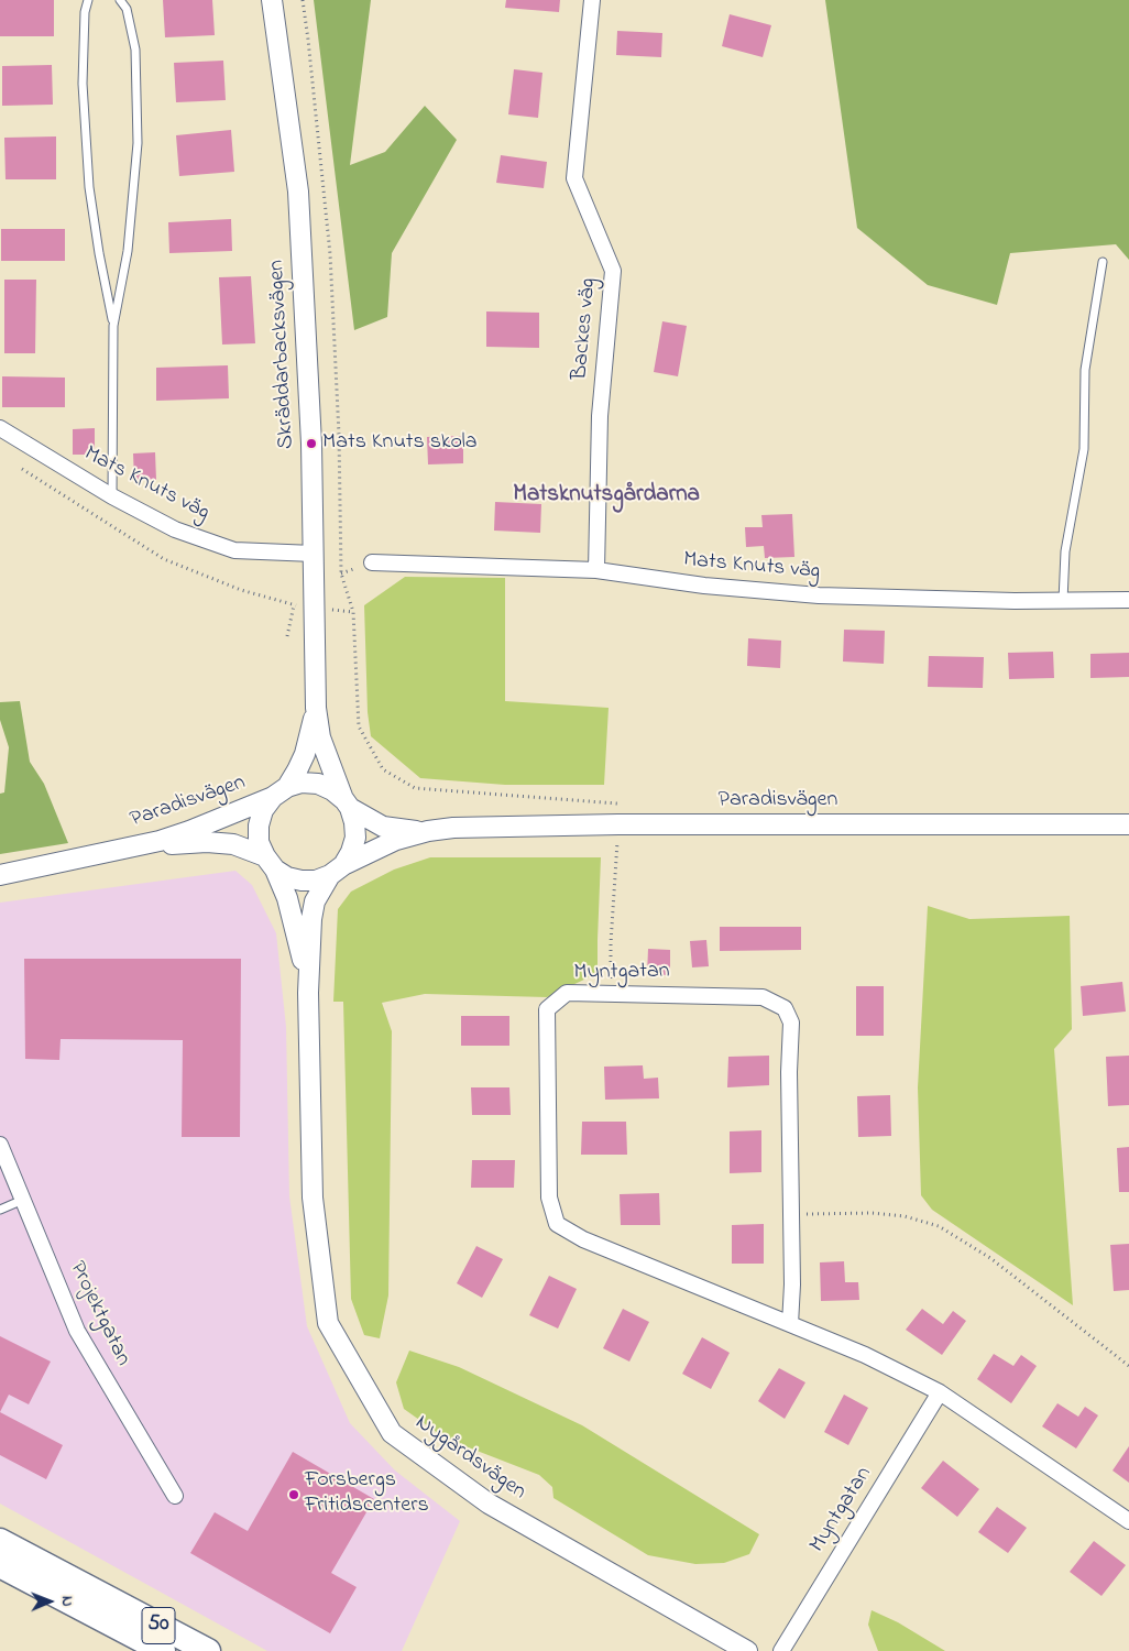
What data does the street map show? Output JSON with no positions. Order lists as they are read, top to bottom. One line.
{"streets":{"highway":["50"],"street":["Backes väg","Skräddarbacksvägen","Mats Knuts väg","Paradisvägen","Myntgatan","Projektgatan","Nygårdsvägen"]},"crossings":[["Backes väg","Mats Knuts väg"],["Skräddarbacksvägen","Mats Knuts väg"],["Skräddarbacksvägen","Paradisvägen"],["Skräddarbacksvägen","Nygårdsvägen"],["Paradisvägen","Nygårdsvägen"]],"districts":["Matsknutsgårdarna"],"places":["Mats Knuts skola","Forsbergs Fritidscenters"],"north":"right"}
